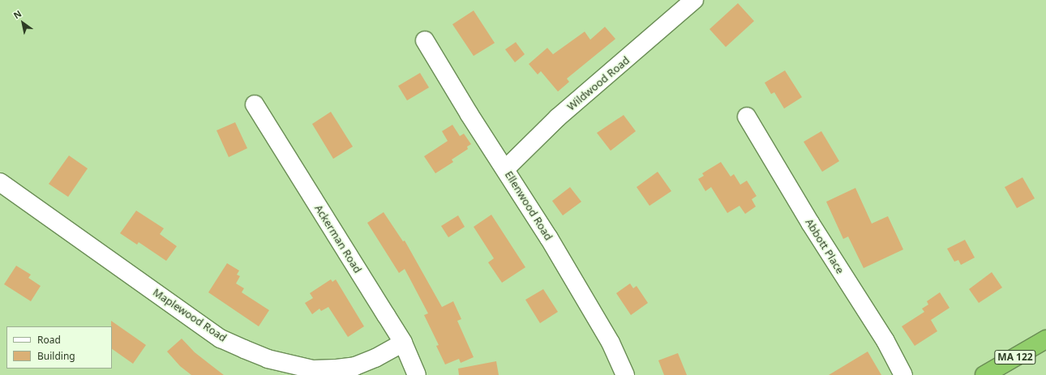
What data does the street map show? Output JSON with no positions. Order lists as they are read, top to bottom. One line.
{"streets":{"highway":["MA 122"],"street":["Wildwood Road","Ellenwood Road","Ackerman Road","Abbott Place","Maplewood Road"]},"crossings":[["Wildwood Road","Ellenwood Road"],["Ackerman Road","Maplewood Road"]],"legend":["Road","Building"],"north":"top left"}
